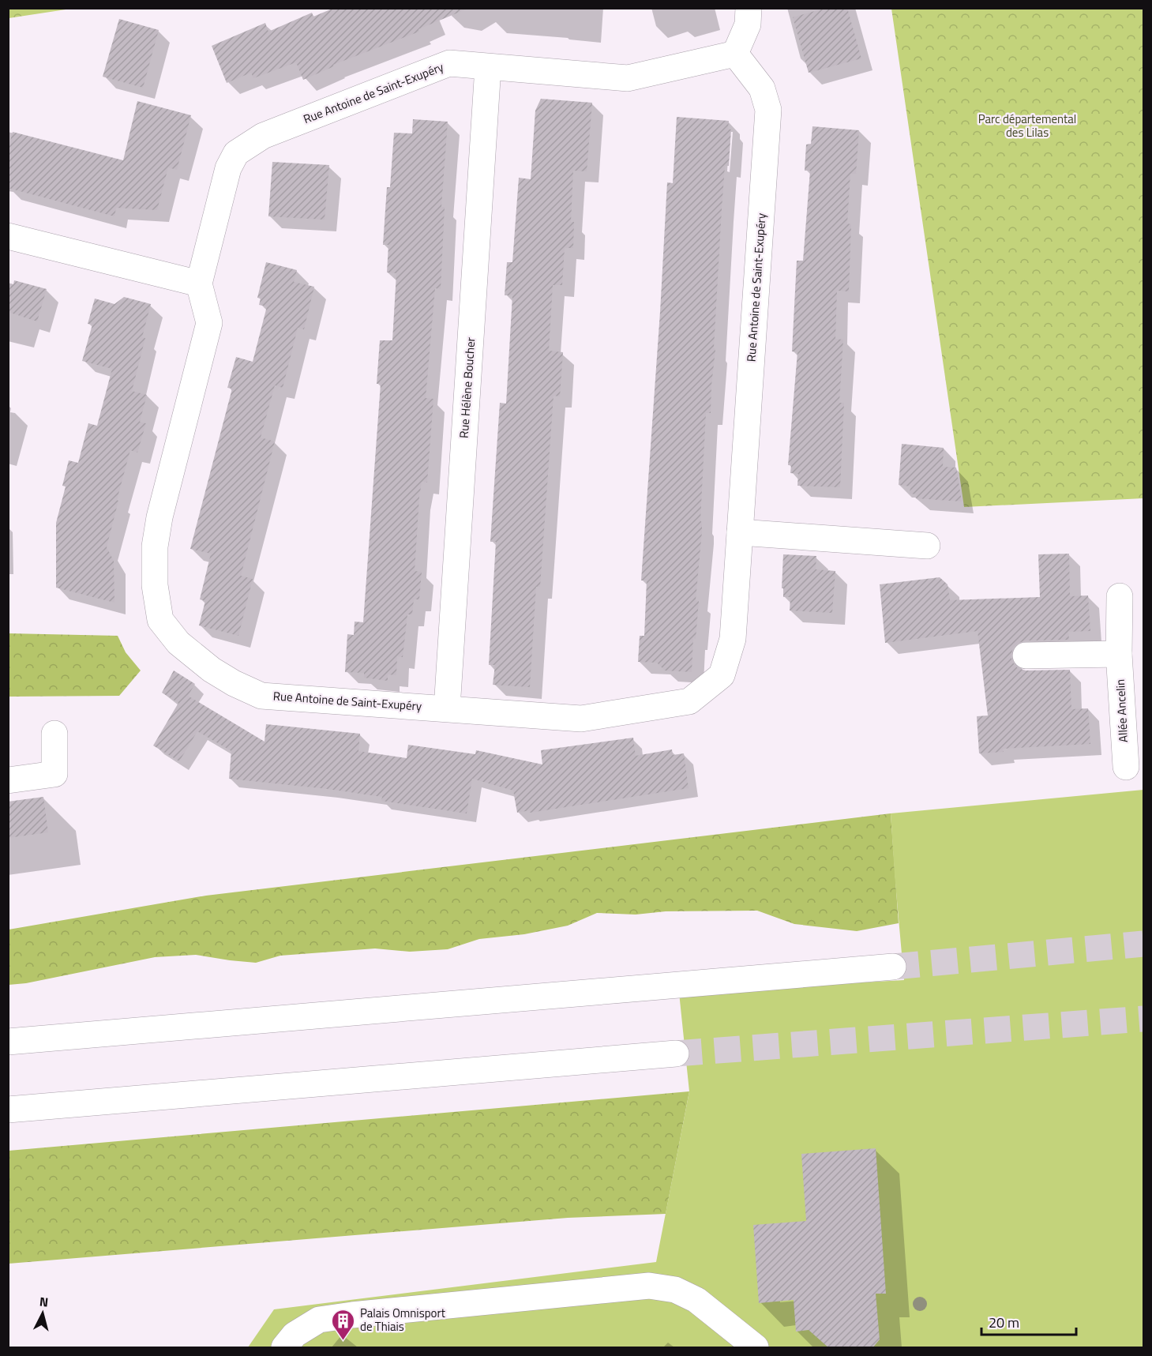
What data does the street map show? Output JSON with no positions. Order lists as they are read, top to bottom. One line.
{"streets":{"main road":["Rue Antoine de Saint-Exupéry","Rue Hélène Boucher","Allée Ancelin"]},"crossings":[["Rue Antoine de Saint-Exupéry","Rue Hélène Boucher"]],"parks":["Parc départemental des Lilas"],"places":{"building":["Palais Omnisport de Thiais"]},"scale_bar":"20 m","north":"top"}
